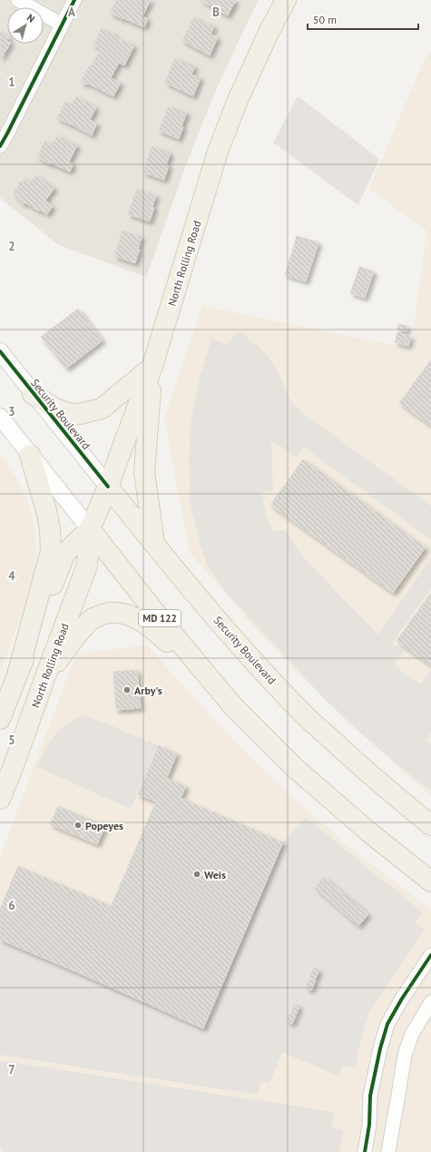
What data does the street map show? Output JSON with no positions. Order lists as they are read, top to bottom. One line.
{"streets":{"main road":["North Rolling Road","Security Boulevard","MD 122"]},"crossings":[["North Rolling Road","Security Boulevard"],["North Rolling Road","MD 122"]],"places":["Arby's","Popeyes","Weis"],"scale_bar":"50 m","north":"top right","grid":{"columns":["A","B"],"rows":["1","2","3","4","5","6","7"]}}
